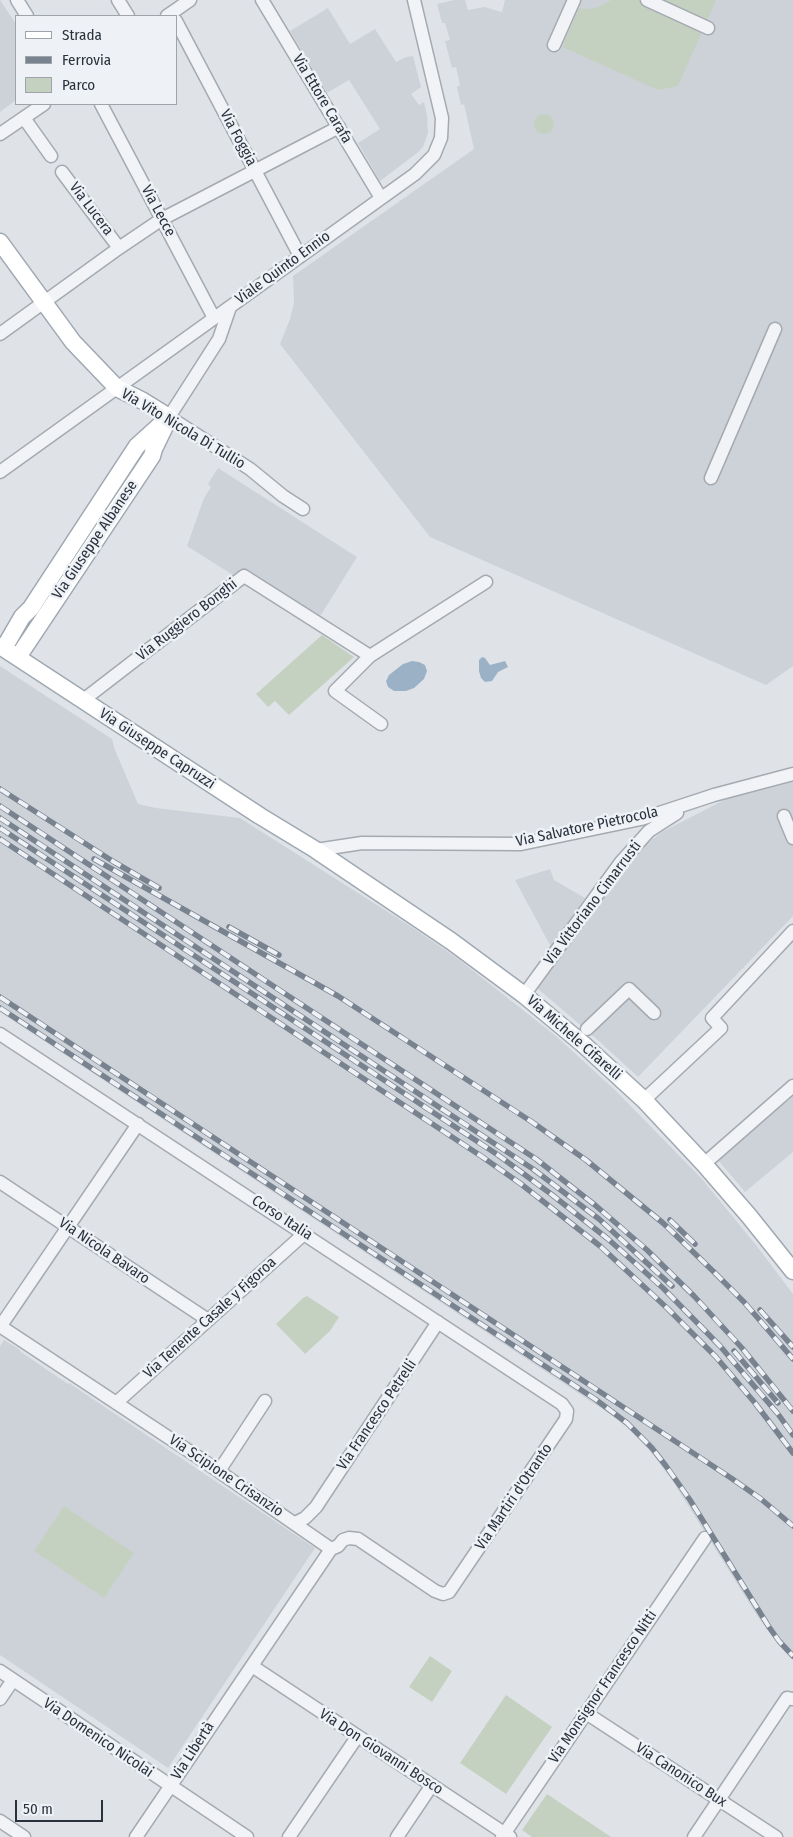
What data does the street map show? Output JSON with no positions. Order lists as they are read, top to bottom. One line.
{"streets":{"main road":["Via Vito Nicola Di Tullio","Via Giuseppe Albanese","Via Giuseppe Capruzzi","Via Michele Cifarelli"],"street":["Via Ettore Carafa","Via Foggia","Via Lucera","Via Lecce","Viale Quinto Ennio","Via Ruggiero Bonghi","Via Salvatore Pietrocola","Via Vittoriano Cimarrusti","Corso Italia","Via Nicola Bavaro","Via Tenente Casale y Figoroa","Via Francesco Petrelli","Via Scipione Crisanzio","Via Martiri d'Otranto","Via Monsignor Francesco Nitti","Via Domenico Nicolai","Via Libertà","Via Don Giovanni Bosco","Via Canonico Bux"]},"crossings":[["Via Ettore Carafa","Viale Quinto Ennio"],["Via Foggia","Viale Quinto Ennio"],["Via Lecce","Viale Quinto Ennio"],["Viale Quinto Ennio","Via Vito Nicola Di Tullio"],["Viale Quinto Ennio","Via Giuseppe Albanese"],["Via Vito Nicola Di Tullio","Via Giuseppe Albanese"],["Via Giuseppe Albanese","Via Giuseppe Capruzzi"],["Via Ruggiero Bonghi","Via Giuseppe Capruzzi"],["Via Giuseppe Capruzzi","Via Salvatore Pietrocola"],["Via Giuseppe Capruzzi","Via Michele Cifarelli"],["Via Salvatore Pietrocola","Via Vittoriano Cimarrusti"],["Via Salvatore Pietrocola","Via Michele Cifarelli"],["Via Vittoriano Cimarrusti","Via Michele Cifarelli"],["Corso Italia","Via Tenente Casale y Figoroa"],["Corso Italia","Via Francesco Petrelli"],["Corso Italia","Via Martiri d'Otranto"],["Via Nicola Bavaro","Via Tenente Casale y Figoroa"],["Via Tenente Casale y Figoroa","Via Scipione Crisanzio"],["Via Francesco Petrelli","Via Scipione Crisanzio"],["Via Scipione Crisanzio","Via Martiri d'Otranto"],["Via Scipione Crisanzio","Via Libertà"],["Via Martiri d'Otranto","Via Libertà"],["Via Monsignor Francesco Nitti","Via Don Giovanni Bosco"],["Via Monsignor Francesco Nitti","Via Canonico Bux"],["Via Domenico Nicolai","Via Libertà"],["Via Libertà","Via Don Giovanni Bosco"]],"legend":["Strada","Ferrovia","Parco"],"scale_bar":"50 m"}
